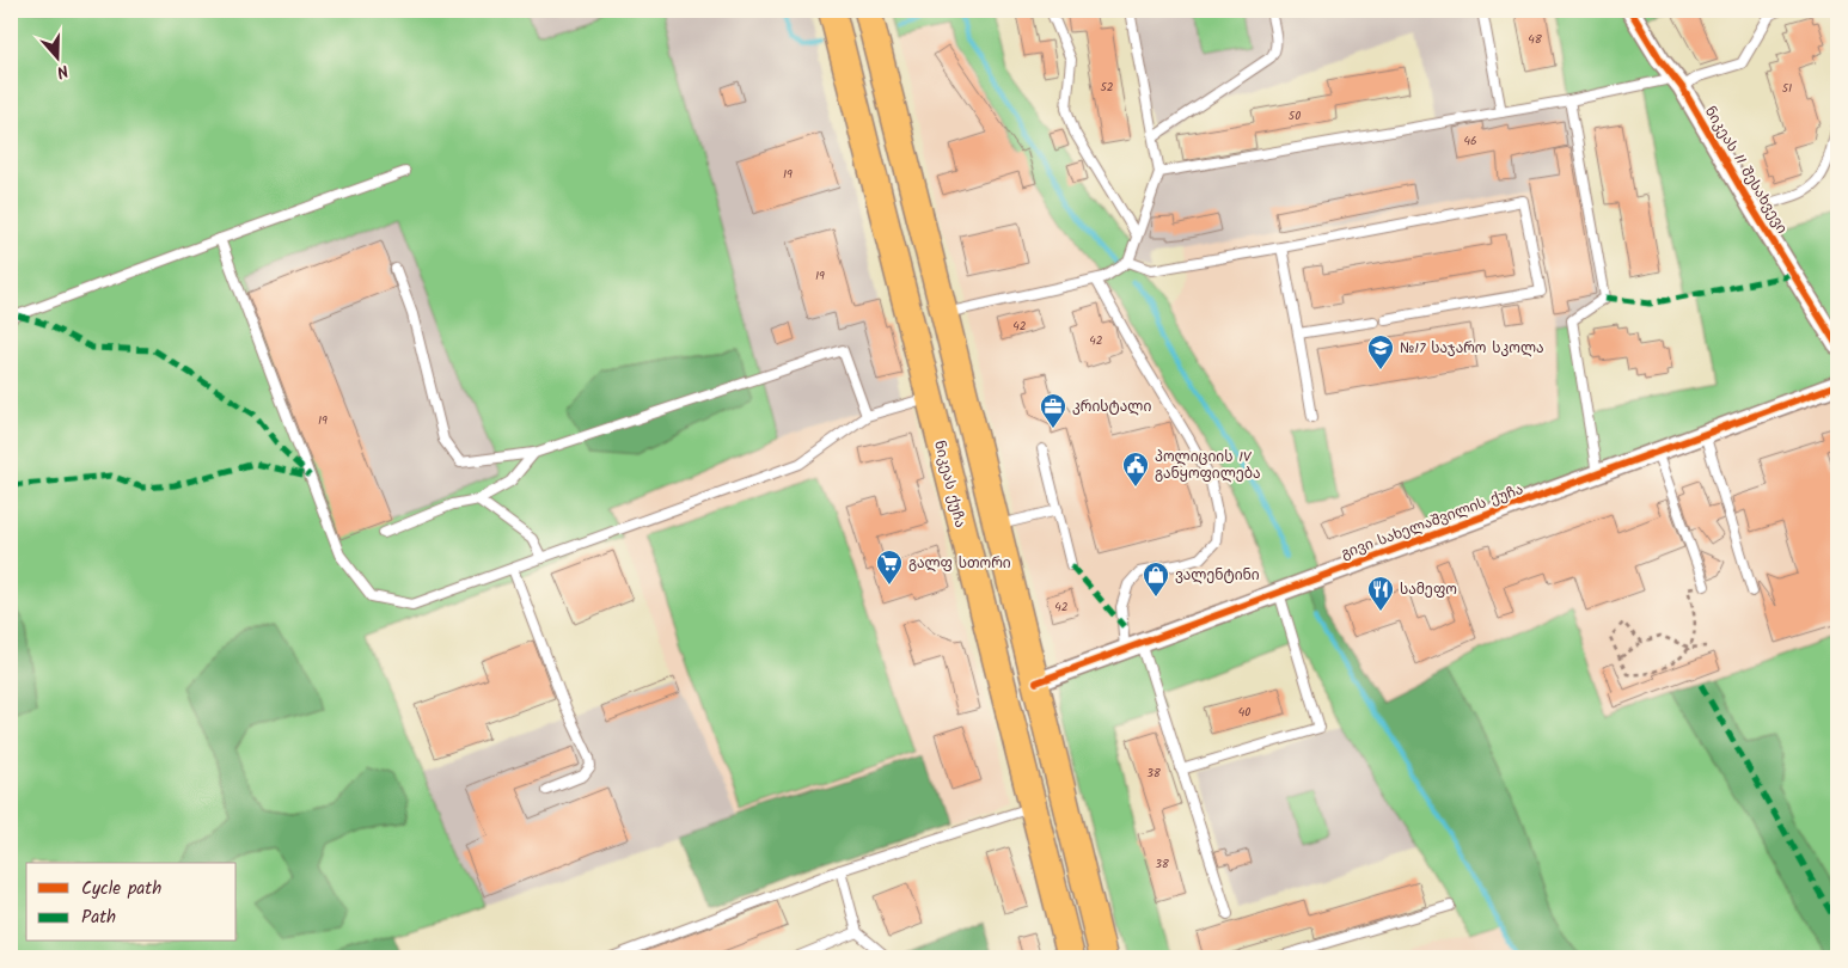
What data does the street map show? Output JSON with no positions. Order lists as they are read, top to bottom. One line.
{"streets":{"main road":["ნიკეას ქუჩა"],"street":["ნიკეას II შესახვევი","გივი სახელაშვილის ქუჩა"]},"places":{"school or university":["№17 საჯარო სკოლა"],"office":["კრისტალი"],"public building":["პოლიციის IV განყოფილება"],"supermarket":["გალფ სთორი"],"shop":["ვალენტინი"],"restaurant":["სამეფო"]},"house_numbers":["48","52","51","50","46","19","19","42","42","19","42","40","38","38"],"legend":["Cycle path","Path"],"north":"bottom"}
